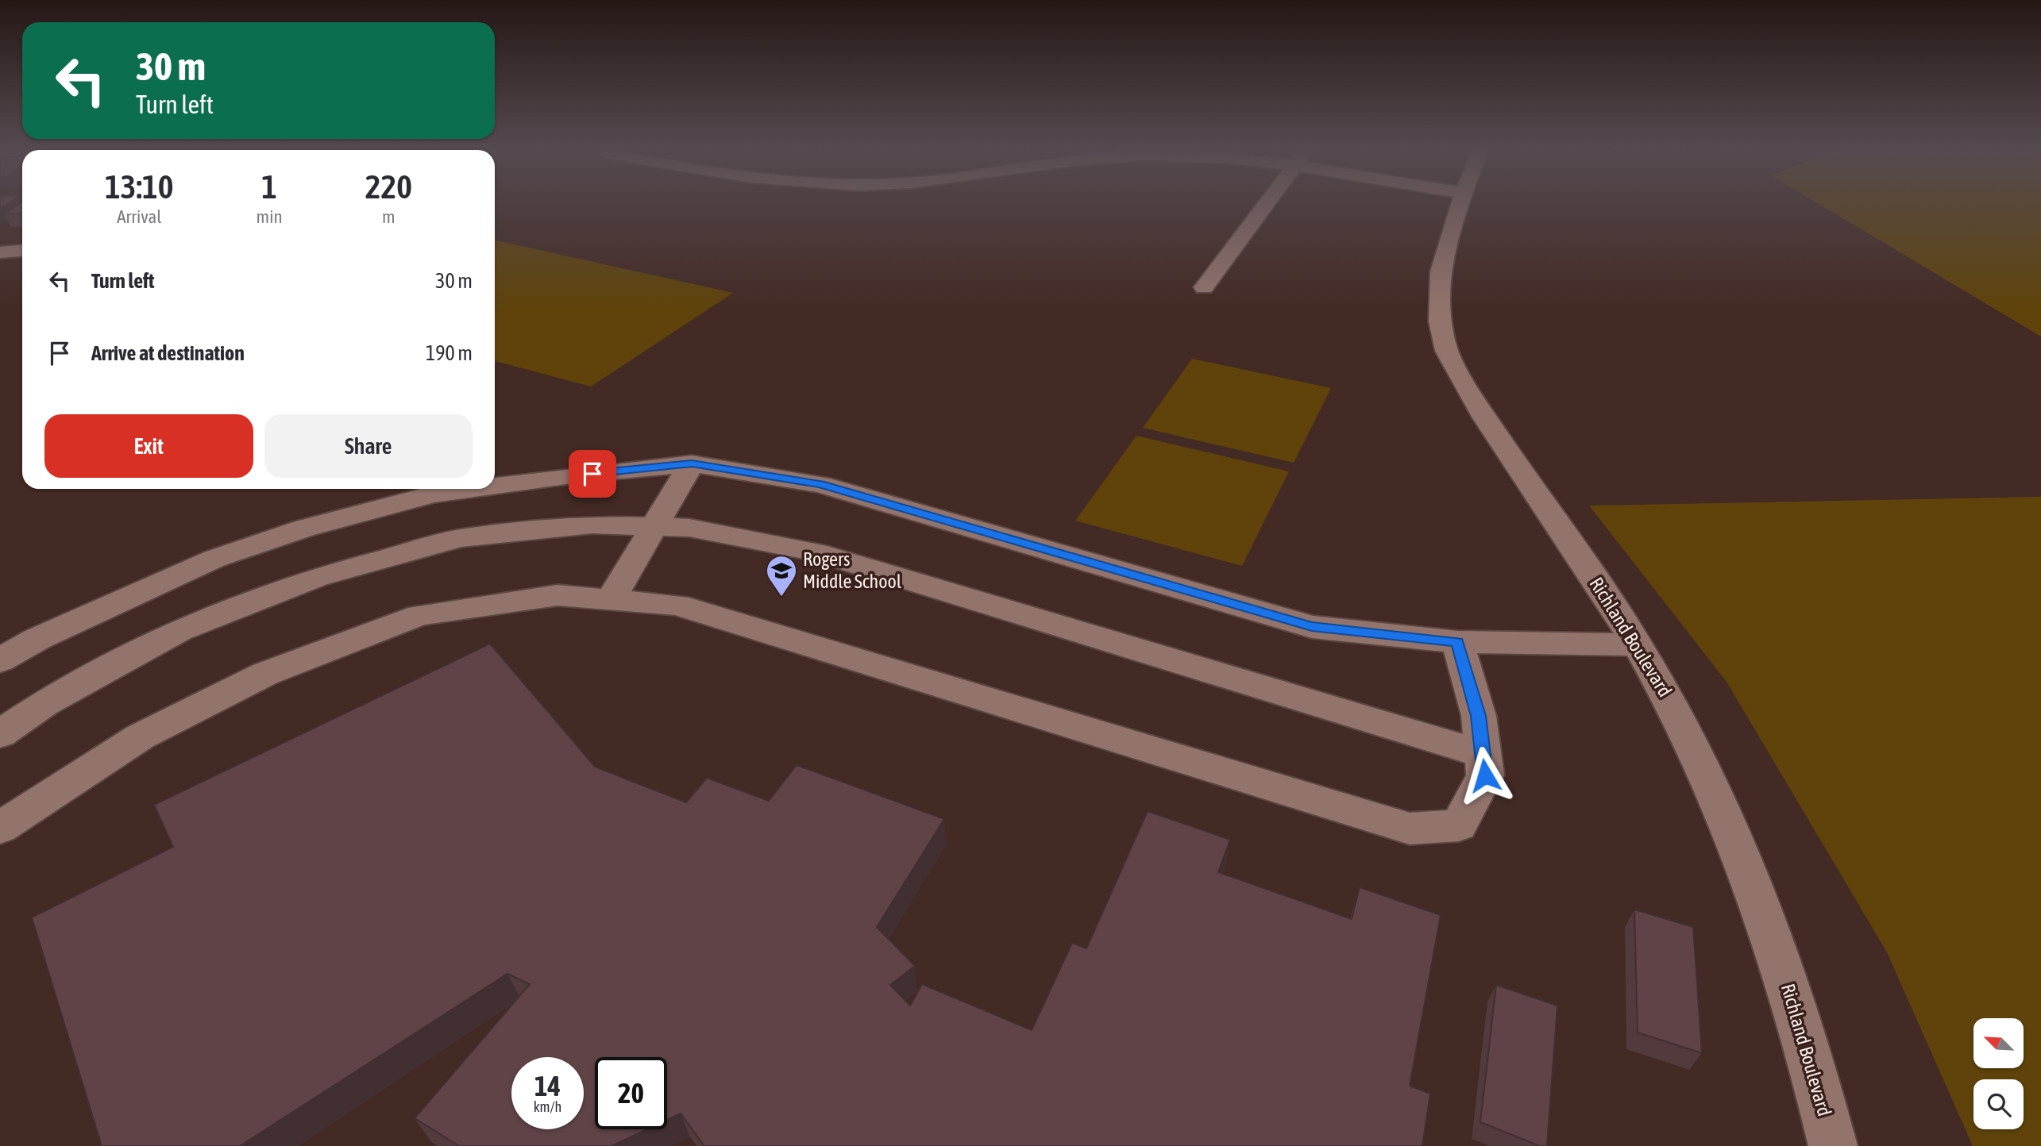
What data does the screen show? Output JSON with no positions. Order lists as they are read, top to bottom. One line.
{"streets":{"street":["Richland Boulevard"]},"places":{"school or university":["Rogers Middle School"]},"north":"top left","page":{"turn":["30 m","Turn left"],"eta":["13:10","Arrival","1","min","220","m"],"list":[{"name":"Turn left","value":"30 m"},{"name":"Arrive at destination","value":"190 m"}],"buttons":["Exit","Share"],"speed":"14 km/h","limit":"20"}}
